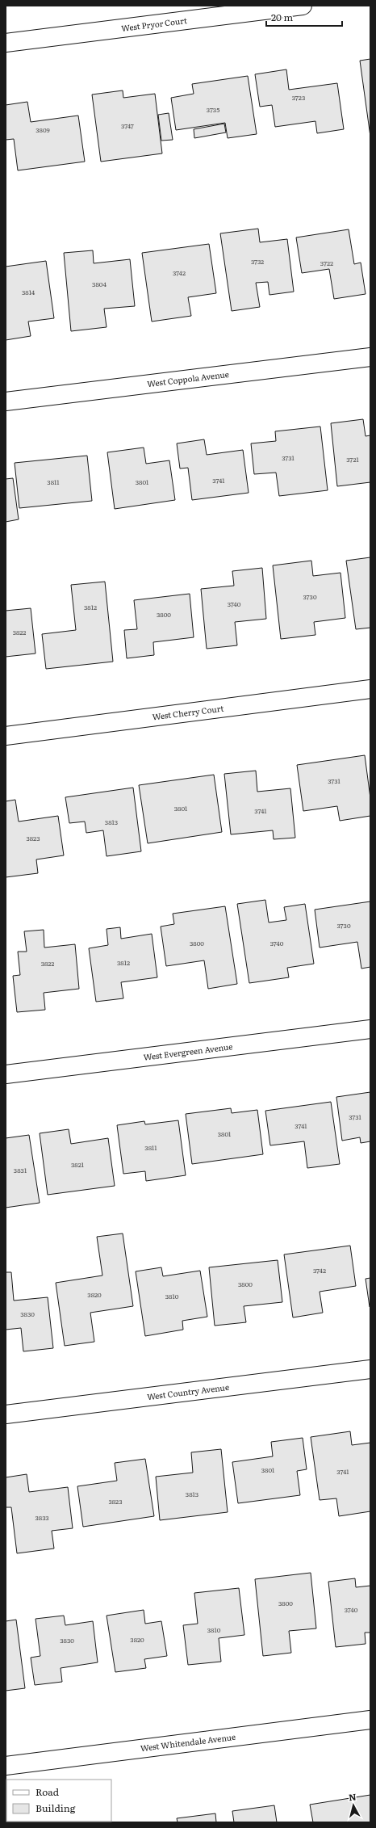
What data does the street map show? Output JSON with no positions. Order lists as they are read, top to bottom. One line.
{"streets":{"street":["West Pryor Court","West Coppola Avenue","West Cherry Court","West Evergreen Avenue","West Country Avenue","West Whitendale Avenue"]},"house_numbers":["3723","3735","3747","3809","3732","3722","3742","3804","3814","3731","3721","3741","3811","3801","3730","3740","3812","3800","3822","3731","3801","3741","3813","3823","3730","3800","3740","3812","3822","3731","3741","3801","3811","3821","3831","3742","3800","3820","3810","3830","3801","3741","3813","3823","3833","3800","3740","3810","3820","3830"],"legend":["Road","Building"],"scale_bar":"20 m","north":"top"}
